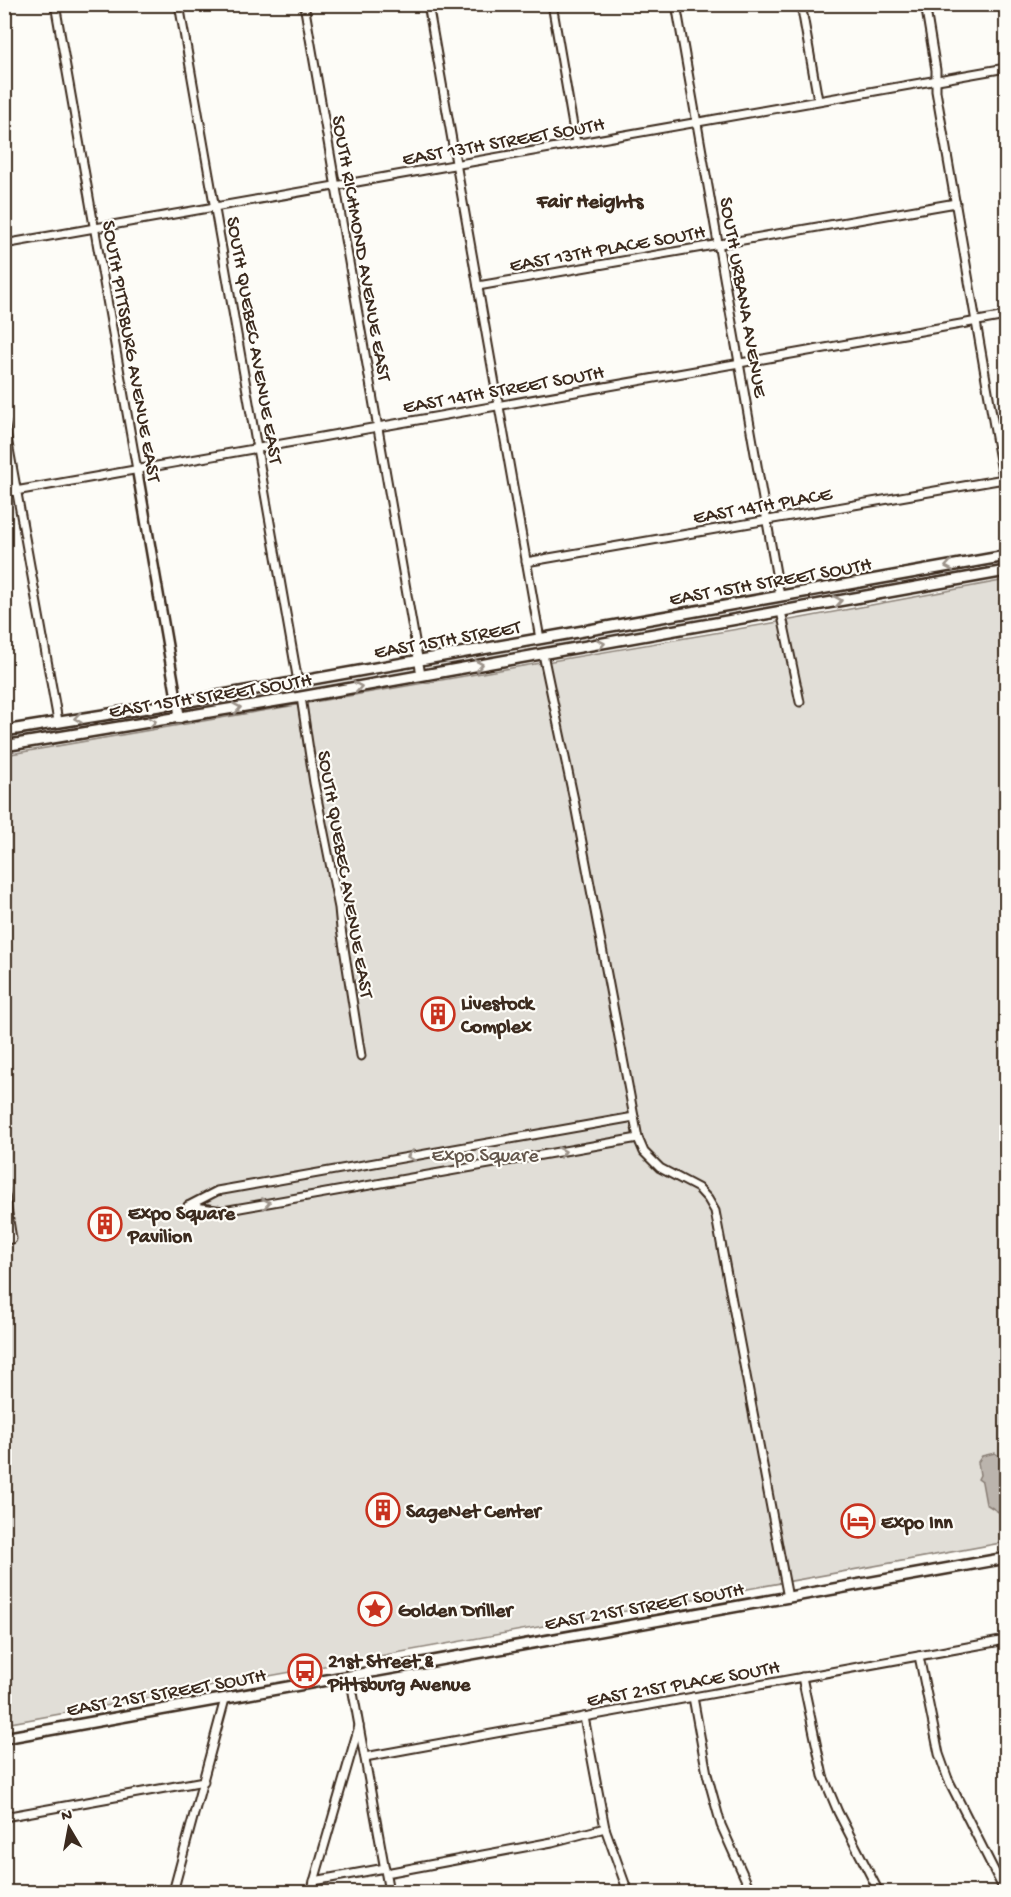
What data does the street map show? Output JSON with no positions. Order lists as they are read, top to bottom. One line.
{"streets":{"main road":["EAST 15TH STREET SOUTH","EAST 15TH STREET","EAST 21ST STREET SOUTH"],"street":["EAST 13TH STREET SOUTH","EAST 13TH PLACE SOUTH","SOUTH RICHMOND AVENUE EAST","SOUTH URBANA AVENUE","SOUTH QUEBEC AVENUE EAST","SOUTH PITTSBURG AVENUE EAST","EAST 14TH STREET SOUTH","EAST 14TH PLACE","EAST 21ST PLACE SOUTH"]},"crossings":[["EAST 13TH STREET SOUTH","SOUTH RICHMOND AVENUE EAST"],["EAST 13TH STREET SOUTH","SOUTH URBANA AVENUE"],["EAST 13TH STREET SOUTH","SOUTH QUEBEC AVENUE EAST"],["EAST 13TH STREET SOUTH","SOUTH PITTSBURG AVENUE EAST"],["EAST 13TH PLACE SOUTH","SOUTH URBANA AVENUE"],["SOUTH RICHMOND AVENUE EAST","EAST 14TH STREET SOUTH"],["SOUTH RICHMOND AVENUE EAST","EAST 15TH STREET SOUTH"],["SOUTH RICHMOND AVENUE EAST","EAST 15TH STREET"],["SOUTH URBANA AVENUE","EAST 14TH STREET SOUTH"],["SOUTH URBANA AVENUE","EAST 14TH PLACE"],["SOUTH URBANA AVENUE","EAST 15TH STREET SOUTH"],["SOUTH QUEBEC AVENUE EAST","EAST 14TH STREET SOUTH"],["SOUTH QUEBEC AVENUE EAST","EAST 15TH STREET SOUTH"],["SOUTH PITTSBURG AVENUE EAST","EAST 14TH STREET SOUTH"],["SOUTH PITTSBURG AVENUE EAST","EAST 15TH STREET SOUTH"],["EAST 15TH STREET SOUTH","EAST 15TH STREET"]],"districts":["Fair Heights"],"parks":["Expo Square"],"places":{"building":["Livestock Complex","Expo Square Pavilion","SageNet Center"],"hotel":["Expo Inn"],"place":["Golden Driller"],"bus stop":["21st Street & Pittsburg Avenue"]},"north":"top"}
